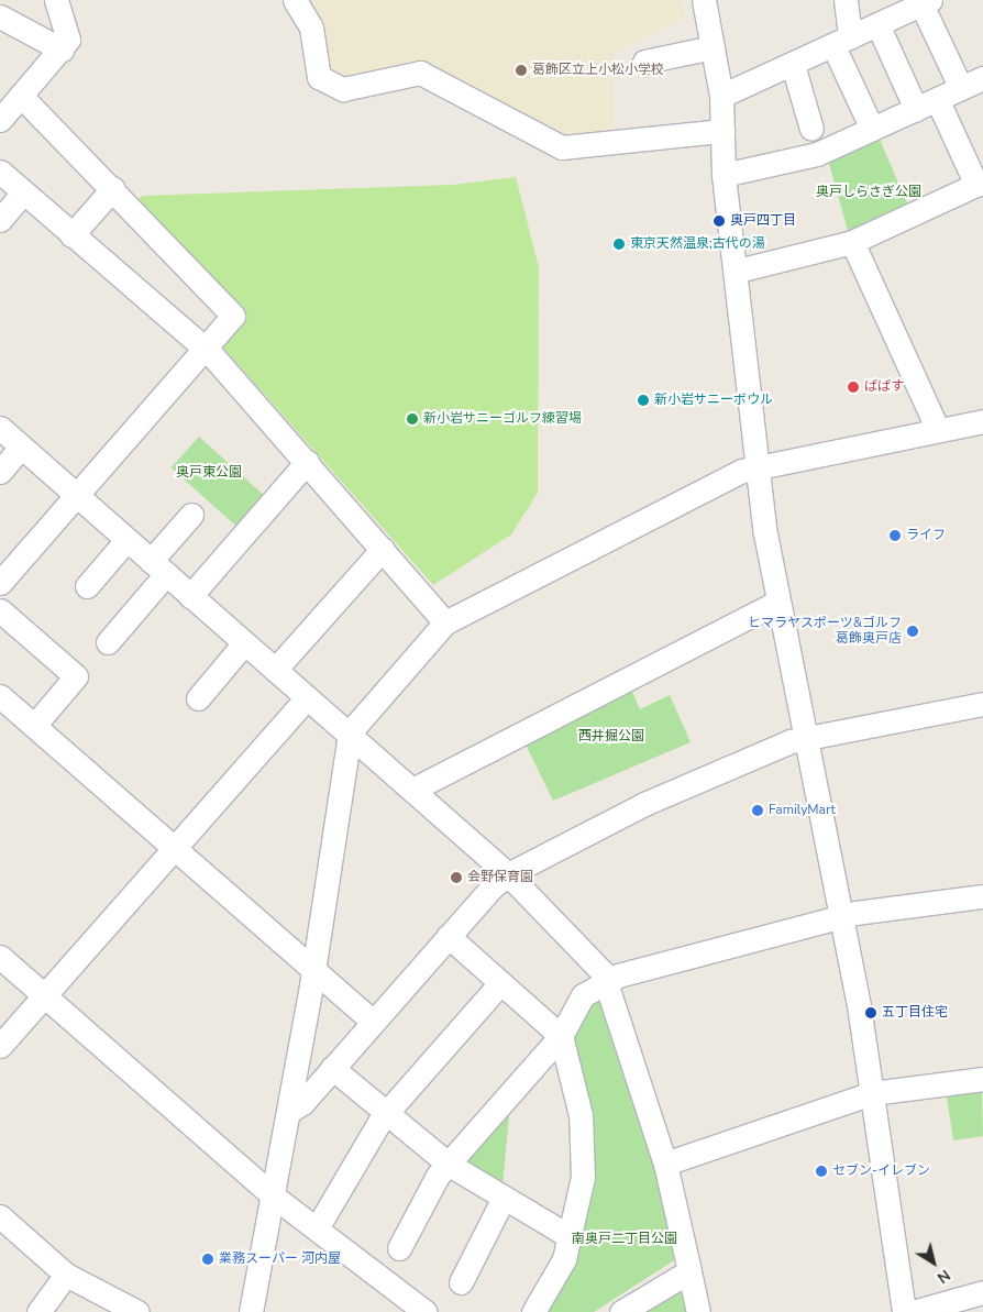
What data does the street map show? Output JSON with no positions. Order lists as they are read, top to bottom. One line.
{"parks":["奥戸しらさぎ公園","奥戸東公園","西井掘公園","南奥戸二丁目公園"],"places":["葛飾区立上小松小学校","奥戸四丁目","東京天然温泉;古代の湯","ぱぱす","新小岩サニーボウル","新小岩サニーゴルフ練習場","ライフ","ヒマラヤスポーツ&ゴルフ 葛飾奥戸店","FamilyMart","会野保育園","五丁目住宅","セブン-イレブン","業務スーパー 河内屋"],"north":"bottom right"}
